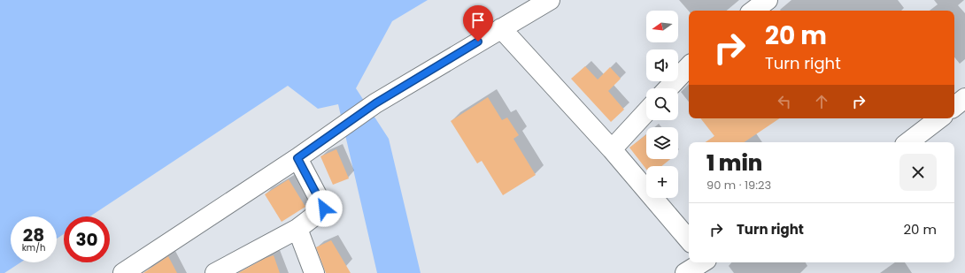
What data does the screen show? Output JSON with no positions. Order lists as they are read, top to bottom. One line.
{"north":"left","page":{"map_buttons":"+","turn":["20 m","Turn right"],"heading":["1 min","90 m · 19:23"],"list":[{"name":"Turn right","value":"20 m"}],"speed":"28 km/h","limit":"30"}}
